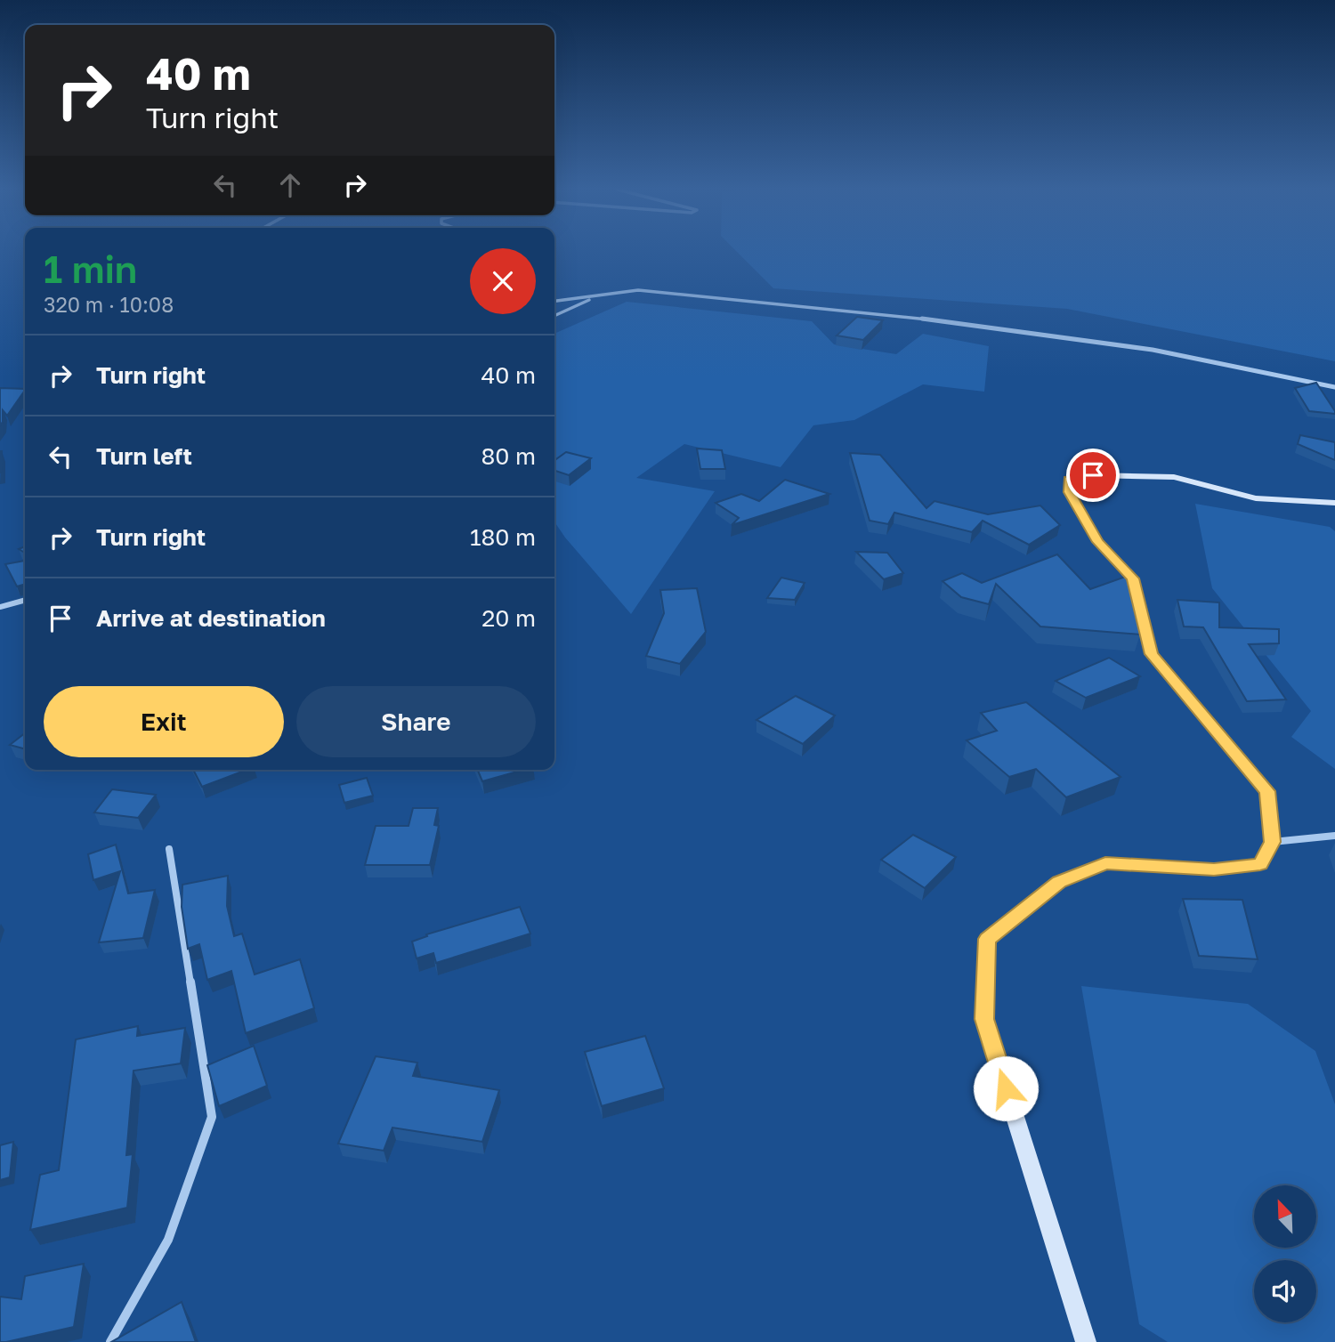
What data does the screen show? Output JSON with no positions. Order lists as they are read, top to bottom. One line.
{"north":"top left","page":{"turn":["40 m","Turn right"],"heading":["1 min","320 m · 10:08"],"list":[{"name":"Turn right","value":"40 m"},{"name":"Turn left","value":"80 m"},{"name":"Turn right","value":"180 m"},{"name":"Arrive at destination","value":"20 m"}],"buttons":["Exit","Share"]}}
